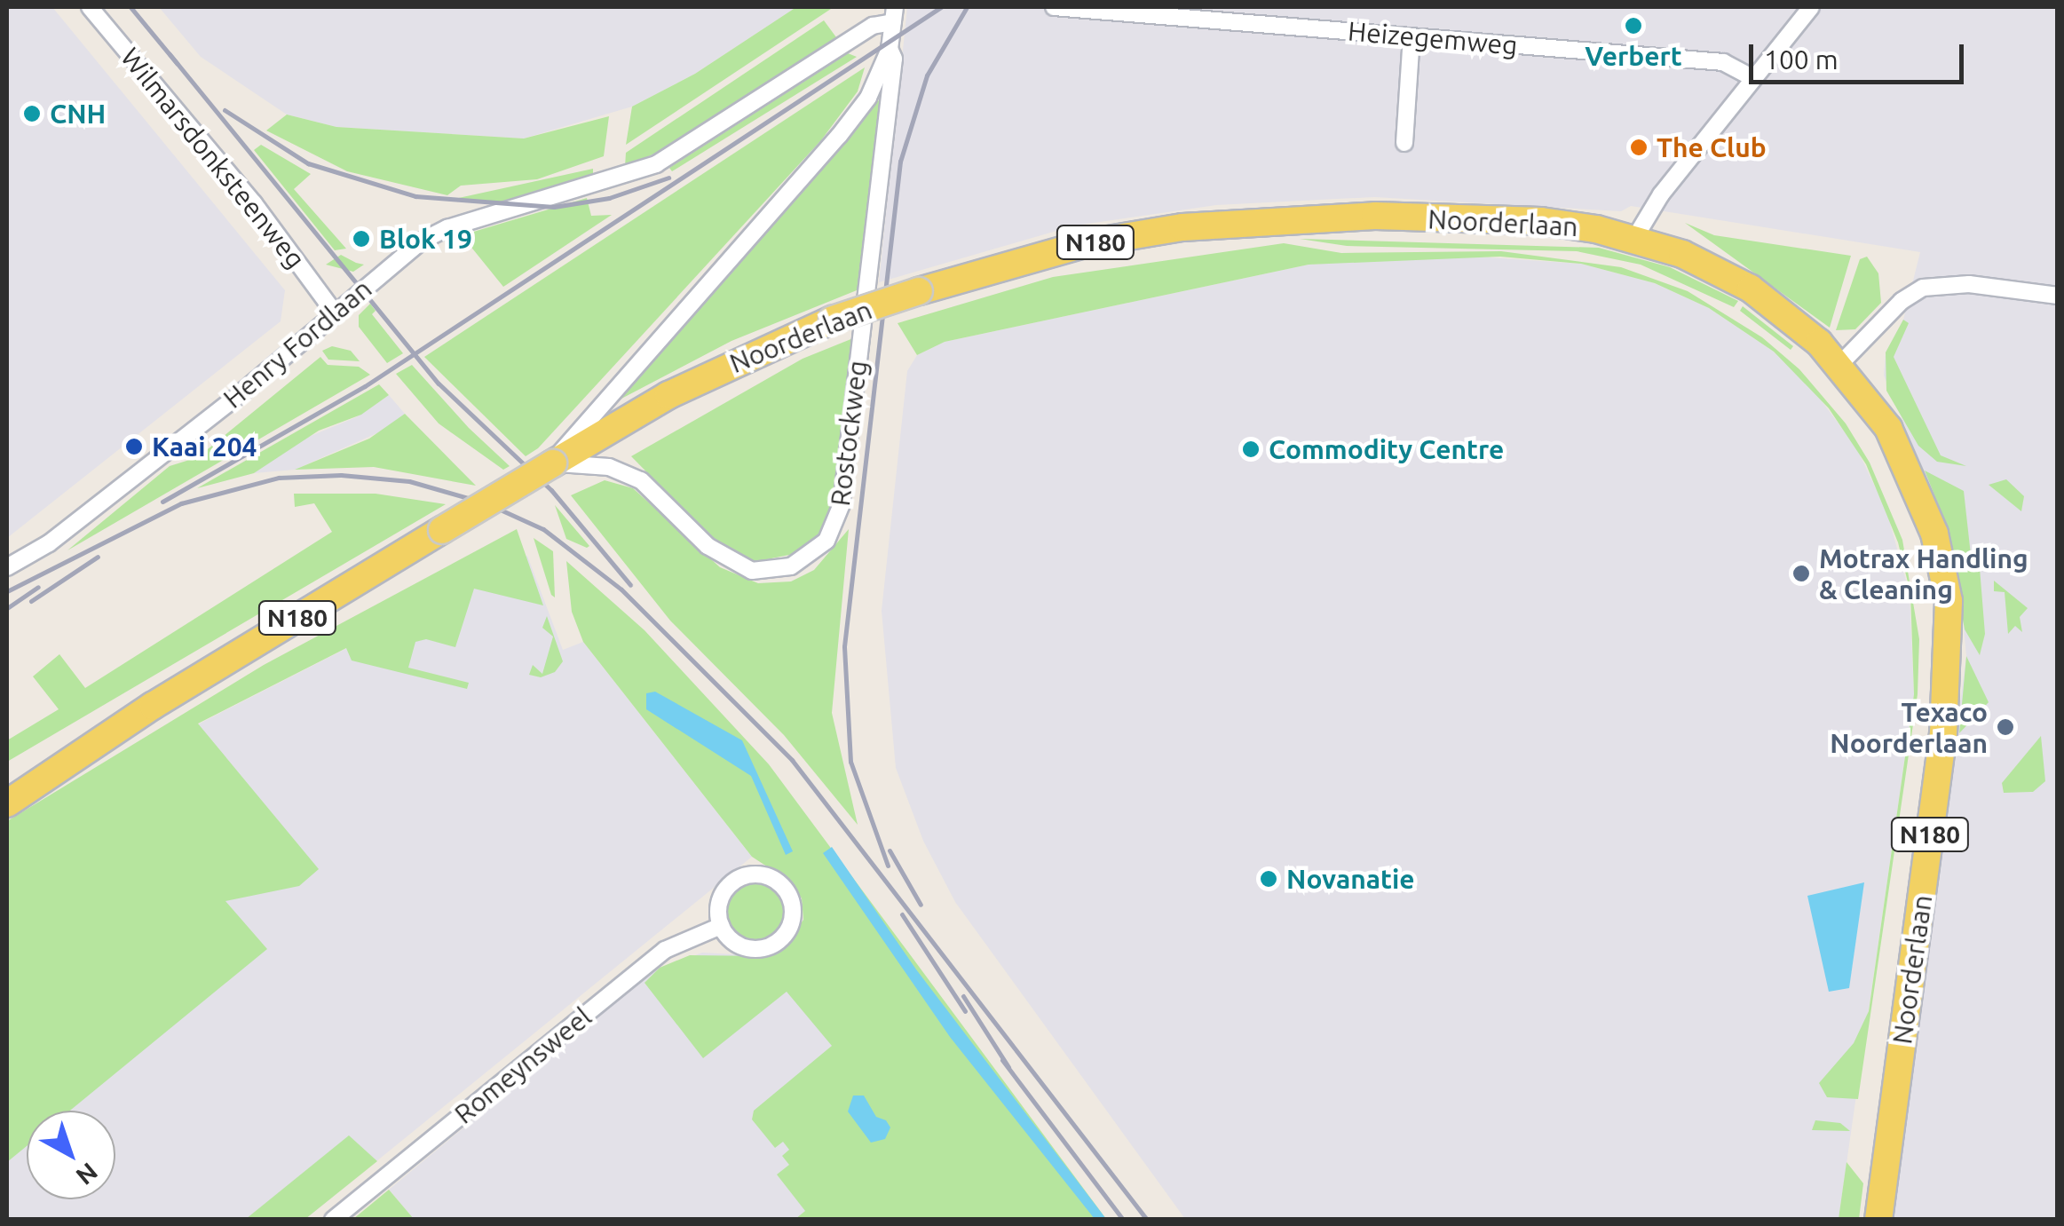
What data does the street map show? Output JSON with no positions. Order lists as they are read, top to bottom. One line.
{"streets":{"main road":["Noorderlaan","N180"],"street":["Heizegemweg","Wilmarsdonksteenweg","Henry Fordlaan","Rostockweg","Romeynsweel"]},"crossings":[["Wilmarsdonksteenweg","Henry Fordlaan"],["Noorderlaan","Rostockweg"],["Henry Fordlaan","Rostockweg"]],"places":["Verbert","CNH","The Club","Blok 19","Kaai 204","Commodity Centre","Motrax Handling & Cleaning","Texaco Noorderlaan","Novanatie"],"scale_bar":"100 m","north":"bottom right"}
